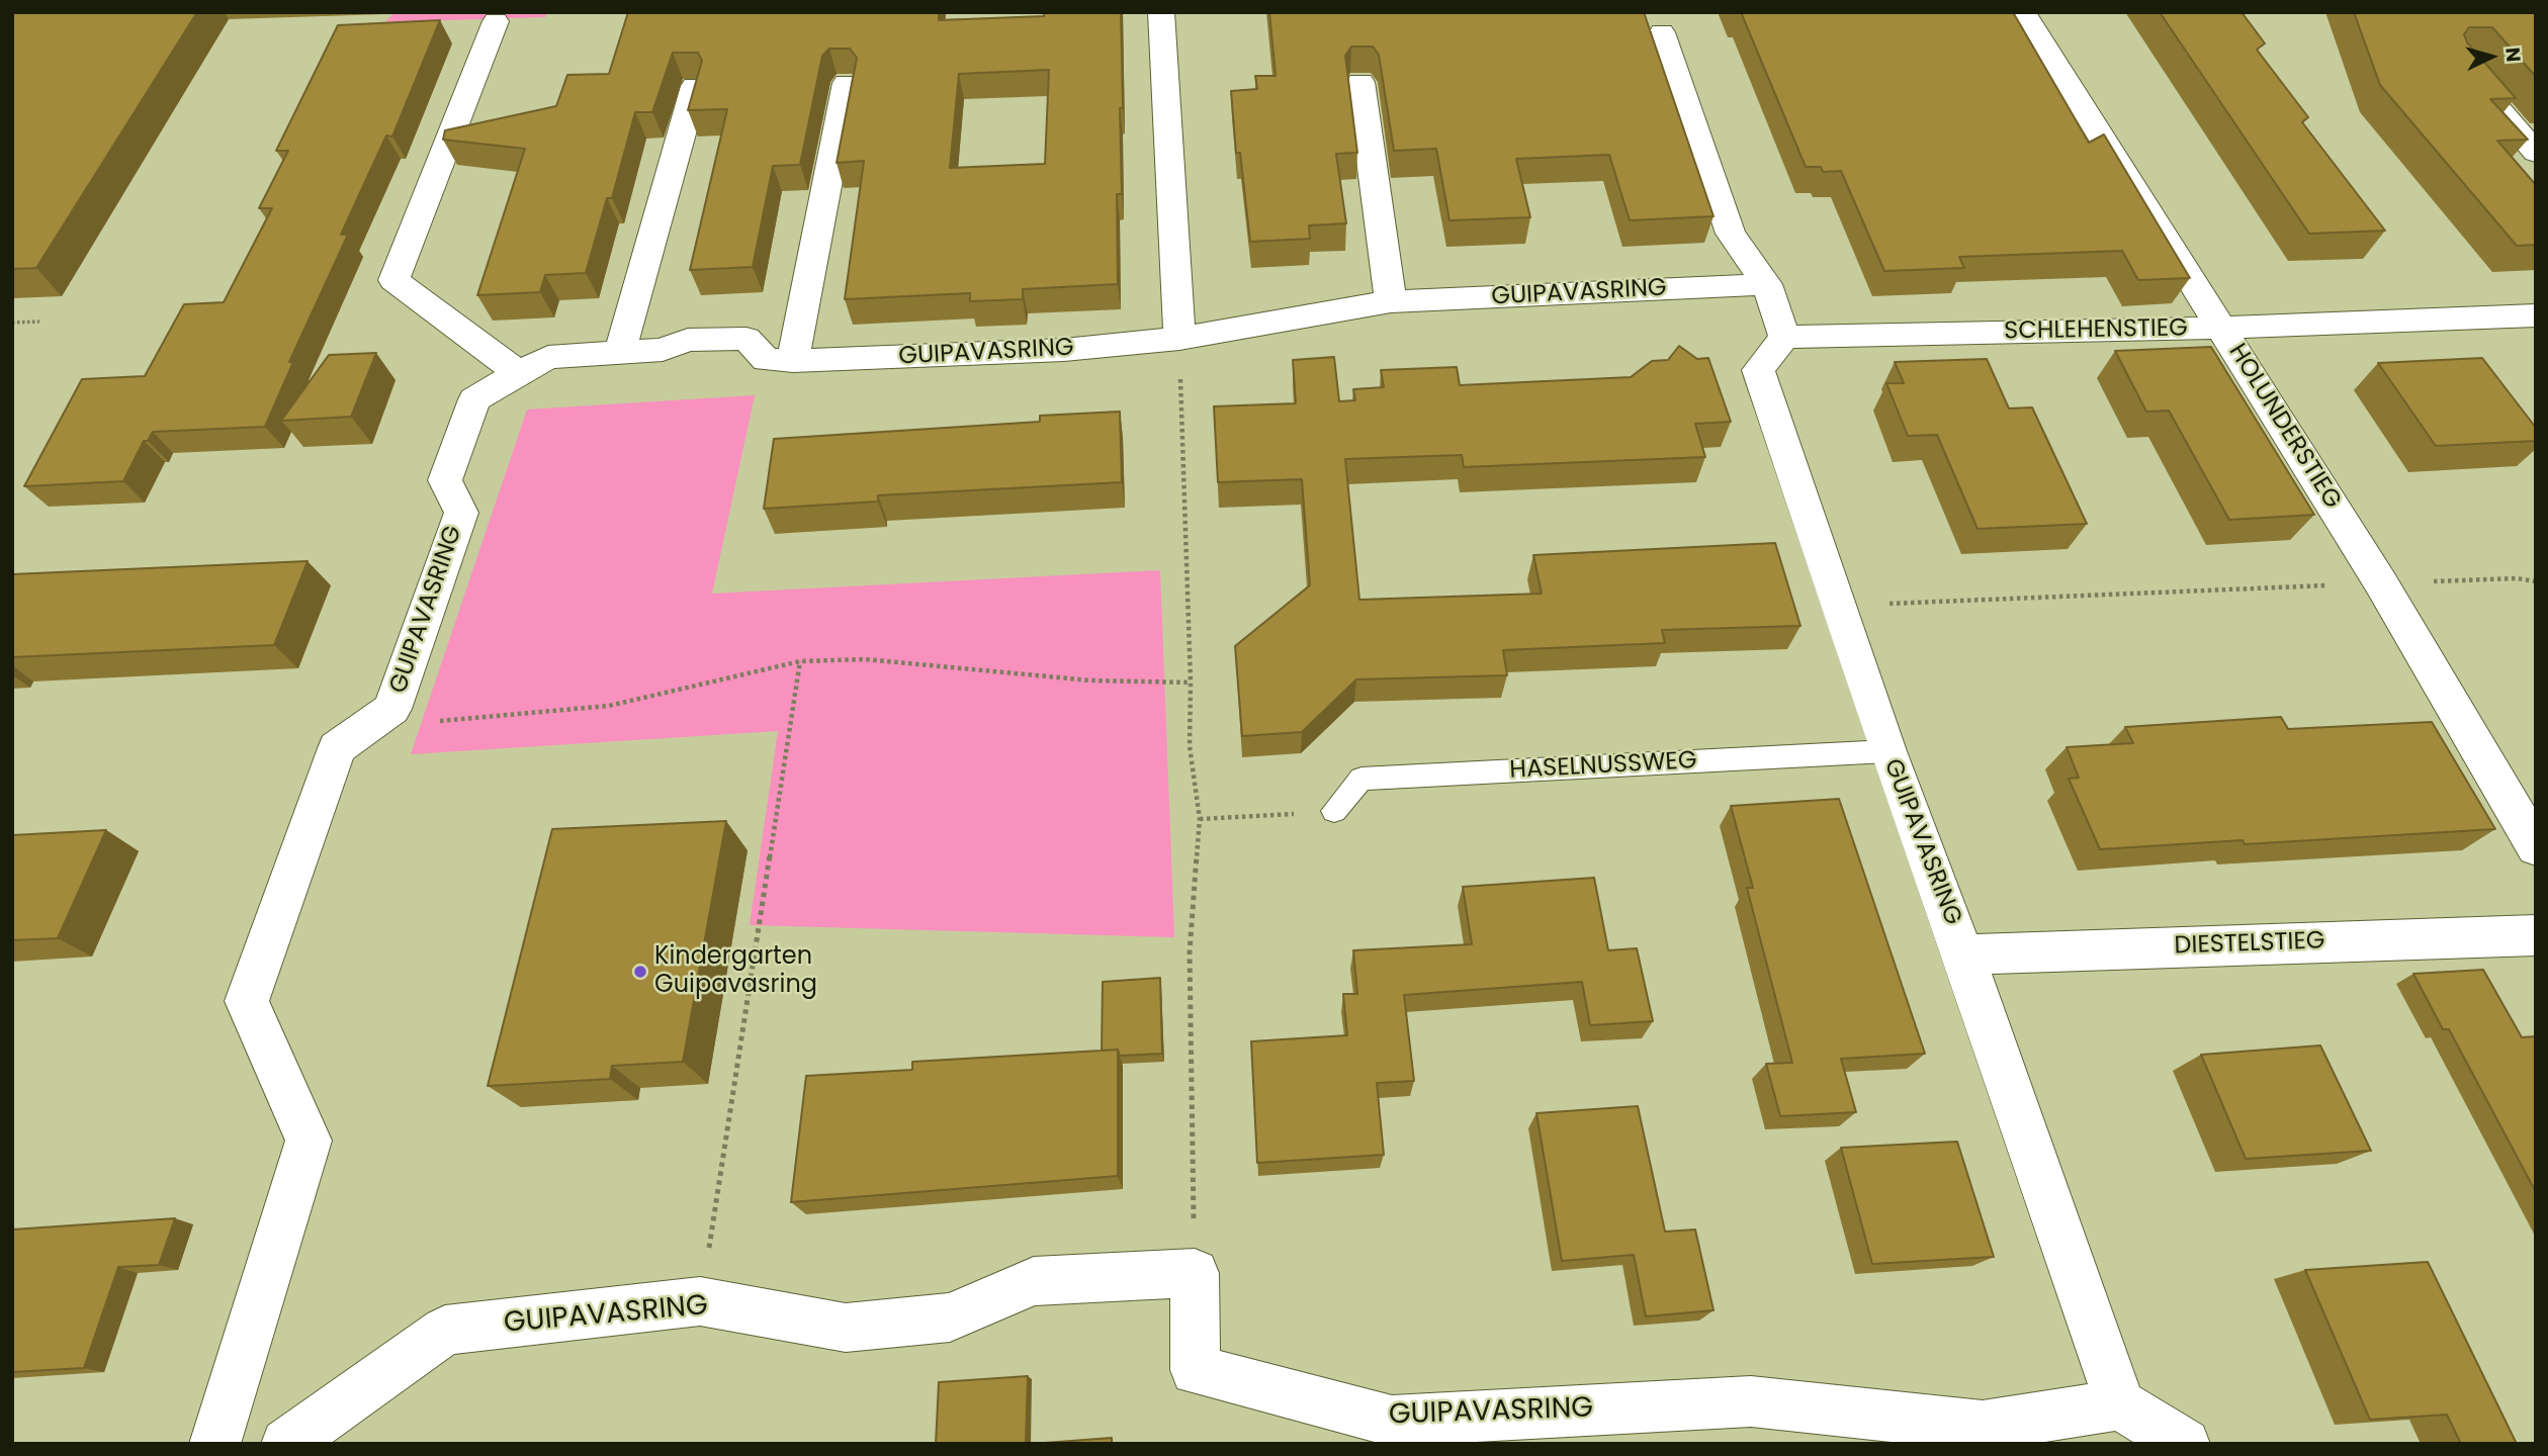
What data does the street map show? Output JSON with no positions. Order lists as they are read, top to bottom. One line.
{"streets":{"street":["GUIPAVASRING","SCHLEHENSTIEG","HOLUNDERSTIEG","DIESTELSTIEG"],"lane":["HASELNUSSWEG"]},"crossings":[["GUIPAVASRING","SCHLEHENSTIEG"],["GUIPAVASRING","HASELNUSSWEG"],["GUIPAVASRING","DIESTELSTIEG"],["SCHLEHENSTIEG","HOLUNDERSTIEG"]],"places":["Kindergarten Guipavasring"],"north":"right"}
